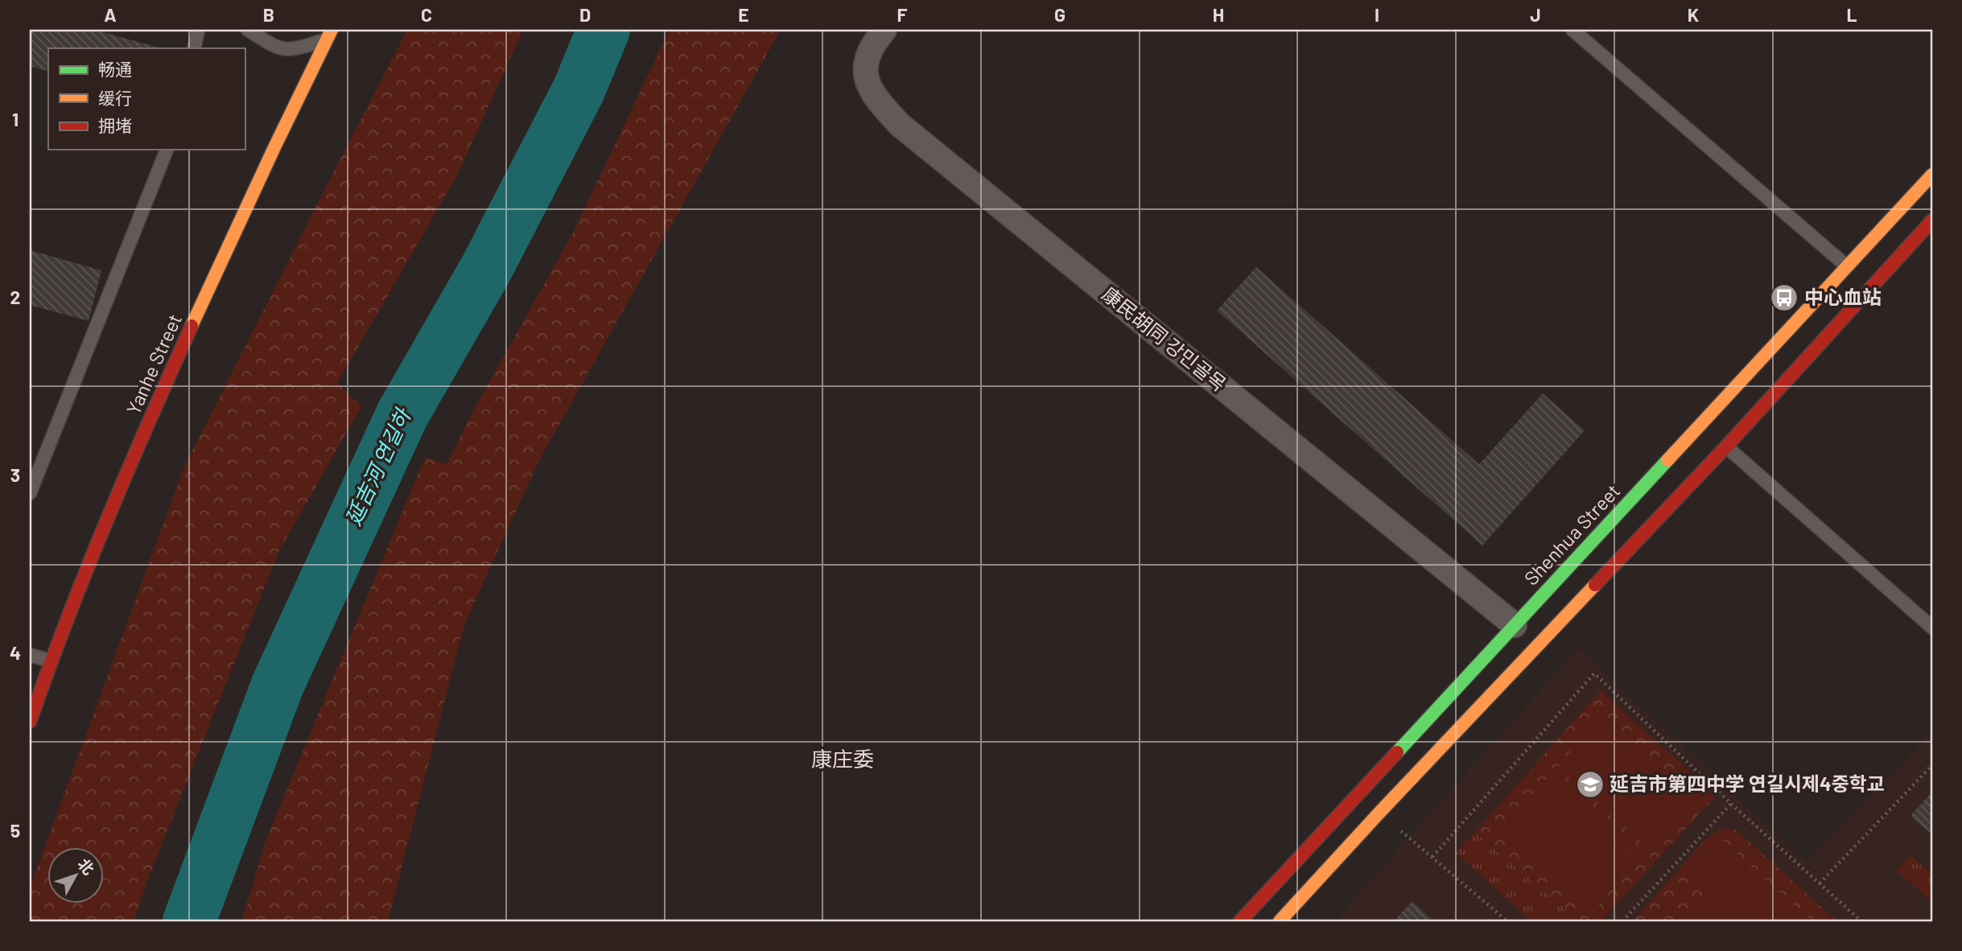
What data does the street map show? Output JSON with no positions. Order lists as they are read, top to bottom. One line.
{"streets":{"main road":["Yanhe Street","Shenhua Street"],"street":["康民胡同 강민골목"]},"crossings":[["康民胡同 강민골목","Shenhua Street"]],"districts":["康庄委"],"water":["延吉河 연길하"],"places":{"bus stop":["中心血站"],"school or university":["延吉市第四中学 연길시제4중학교"]},"legend":["畅通","缓行","拥堵"],"north":"top right","grid":{"columns":["A","B","C","D","E","F","G","H","I","J","K","L"],"rows":["1","2","3","4","5"]}}
